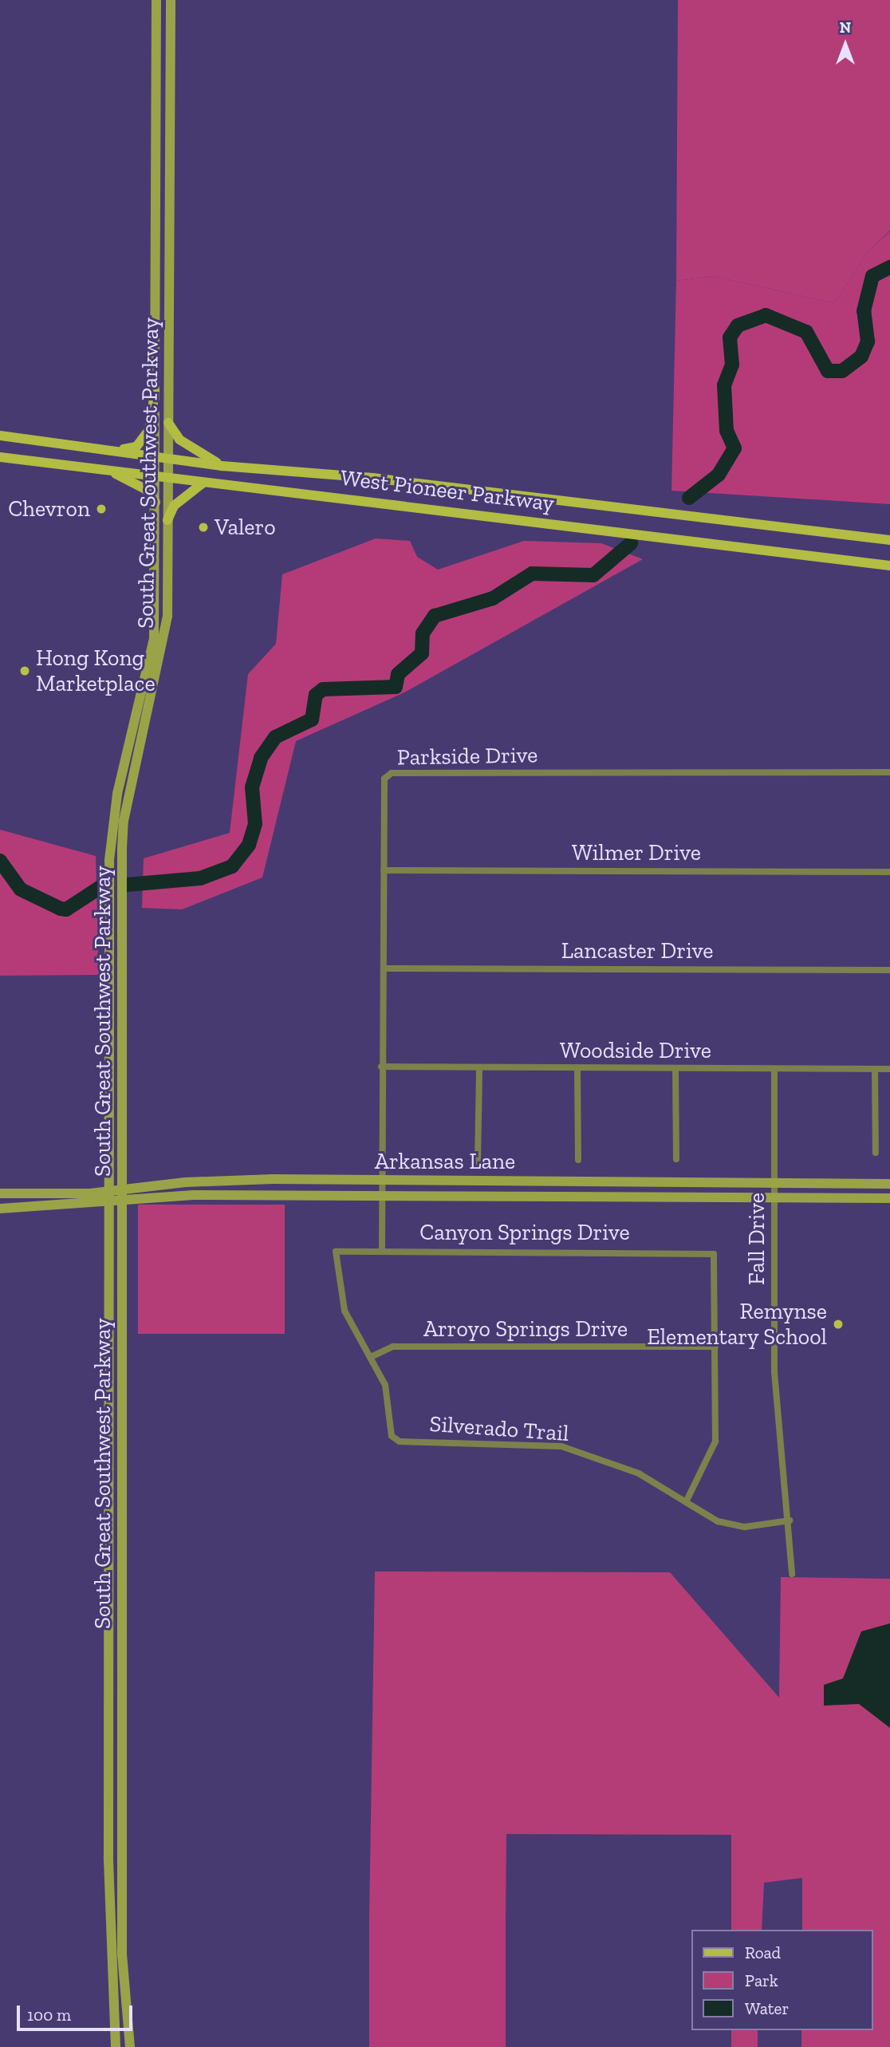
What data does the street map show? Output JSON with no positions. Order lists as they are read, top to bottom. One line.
{"streets":{"main road":["South Great Southwest Parkway","West Pioneer Parkway","Arkansas Lane"],"street":["Parkside Drive","Wilmer Drive","Lancaster Drive","Woodside Drive","Canyon Springs Drive","Fall Drive","Arroyo Springs Drive","Silverado Trail"]},"crossings":[["South Great Southwest Parkway","West Pioneer Parkway"],["South Great Southwest Parkway","Arkansas Lane"],["Parkside Drive","Wilmer Drive"],["Parkside Drive","Lancaster Drive"],["Parkside Drive","Woodside Drive"],["Parkside Drive","Arkansas Lane"],["Parkside Drive","Canyon Springs Drive"],["Woodside Drive","Fall Drive"],["Arkansas Lane","Fall Drive"],["Canyon Springs Drive","Arroyo Springs Drive"],["Canyon Springs Drive","Silverado Trail"],["Fall Drive","Silverado Trail"],["Arroyo Springs Drive","Silverado Trail"]],"places":["Chevron","Valero","Hong Kong Marketplace","Remynse Elementary School"],"legend":["Road","Park","Water"],"scale_bar":"100 m","north":"top"}
